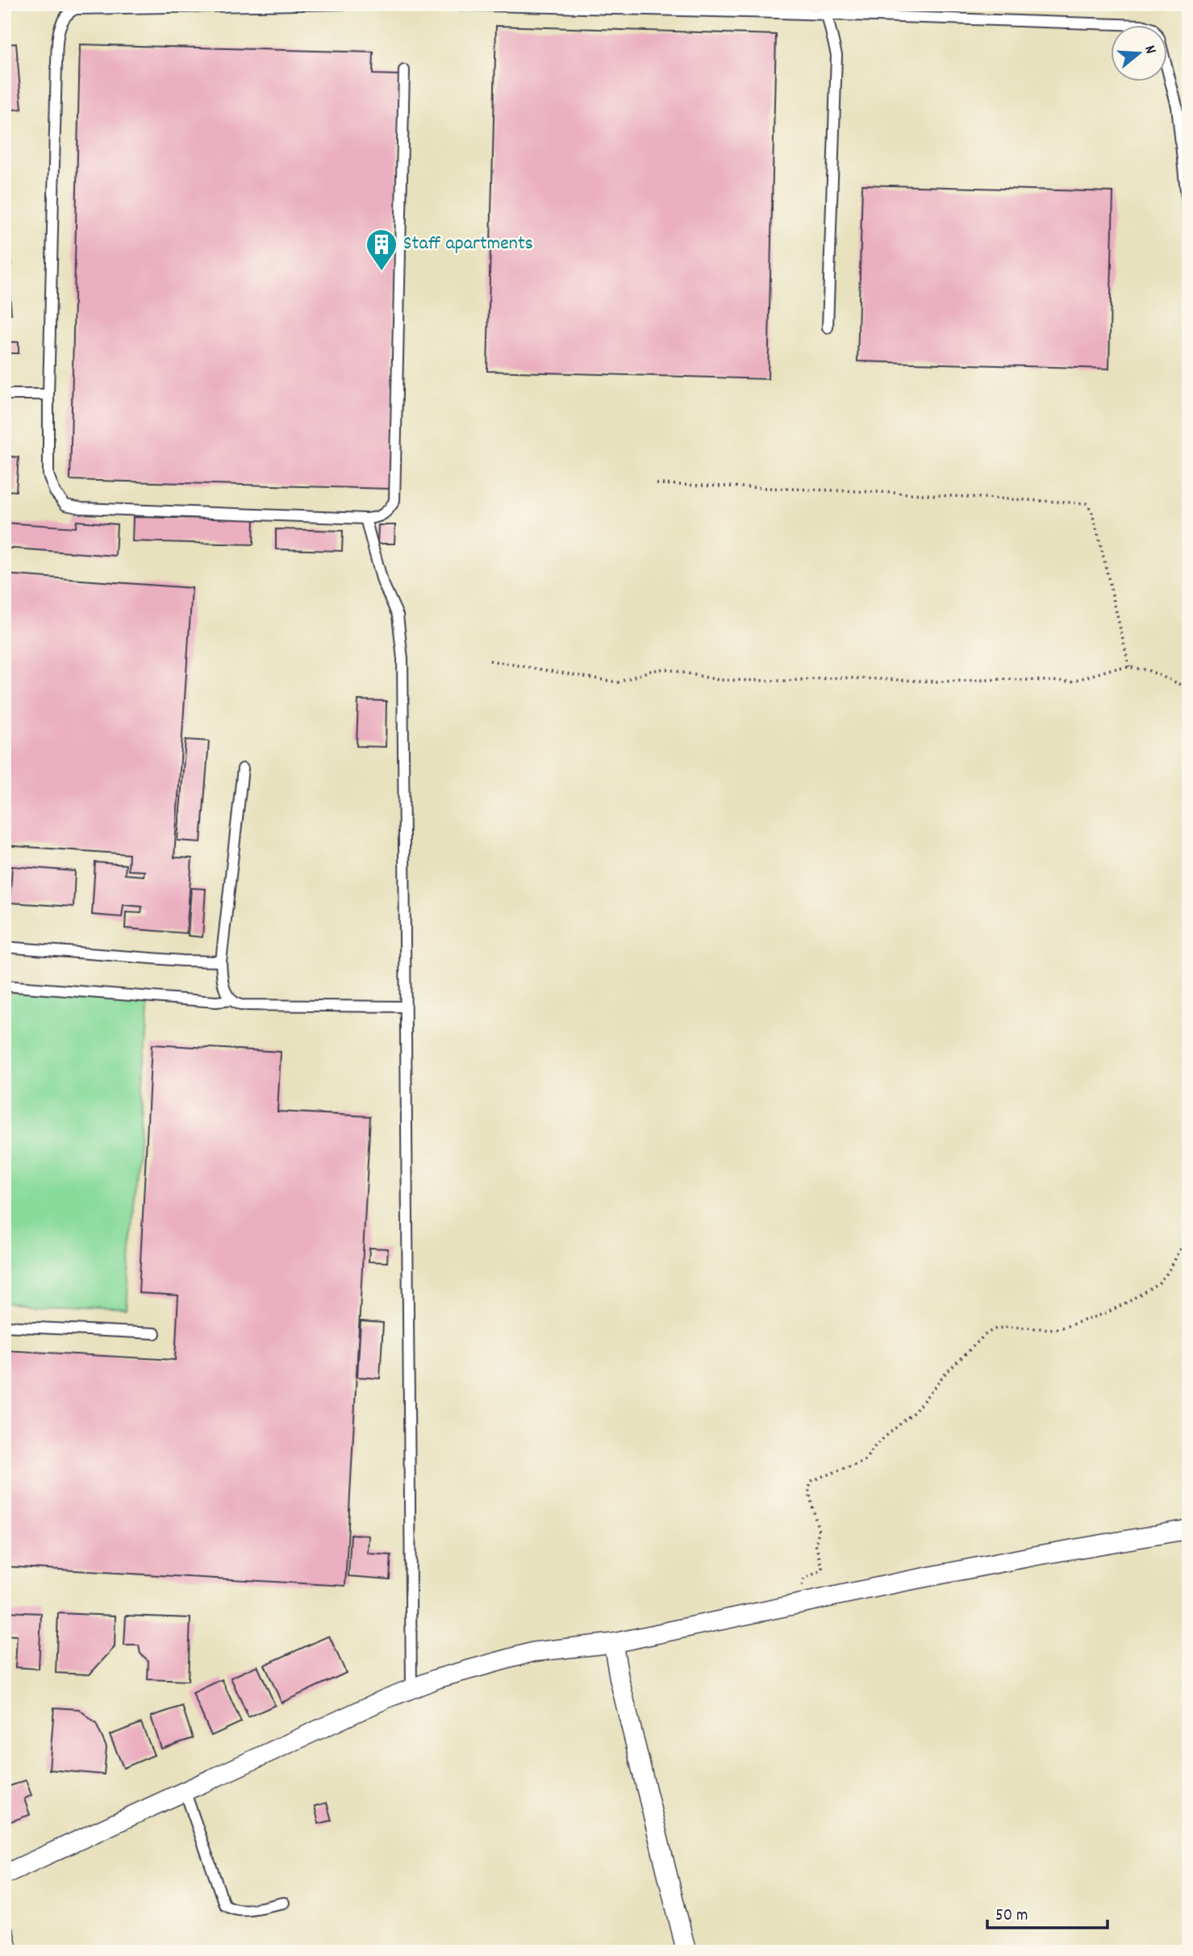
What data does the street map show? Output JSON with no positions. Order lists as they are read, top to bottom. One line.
{"places":{"building":["Staff apartments"]},"scale_bar":"50 m","north":"right"}
